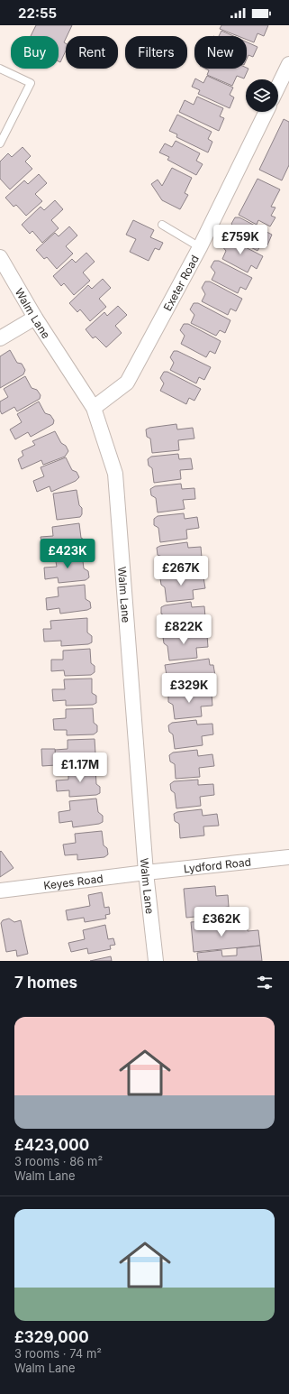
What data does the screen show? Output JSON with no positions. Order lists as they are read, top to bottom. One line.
{"streets":{"street":["Exeter Road","Walm Lane","Lydford Road","Keyes Road"]},"crossings":[["Exeter Road","Walm Lane"],["Walm Lane","Lydford Road"],["Walm Lane","Keyes Road"],["Lydford Road","Keyes Road"]],"page":{"status":"22:55","chip":["Buy","Rent","Filters","New"],"price":["£759K","£423K","£267K","£822K","£329K","£1.17M","£362K"],"heading":"7 homes","list":[{"name":"£423,000","note":"3 rooms · 86 m² · Walm Lane"},{"name":"£329,000","note":"3 rooms · 74 m² · Walm Lane"}]}}
